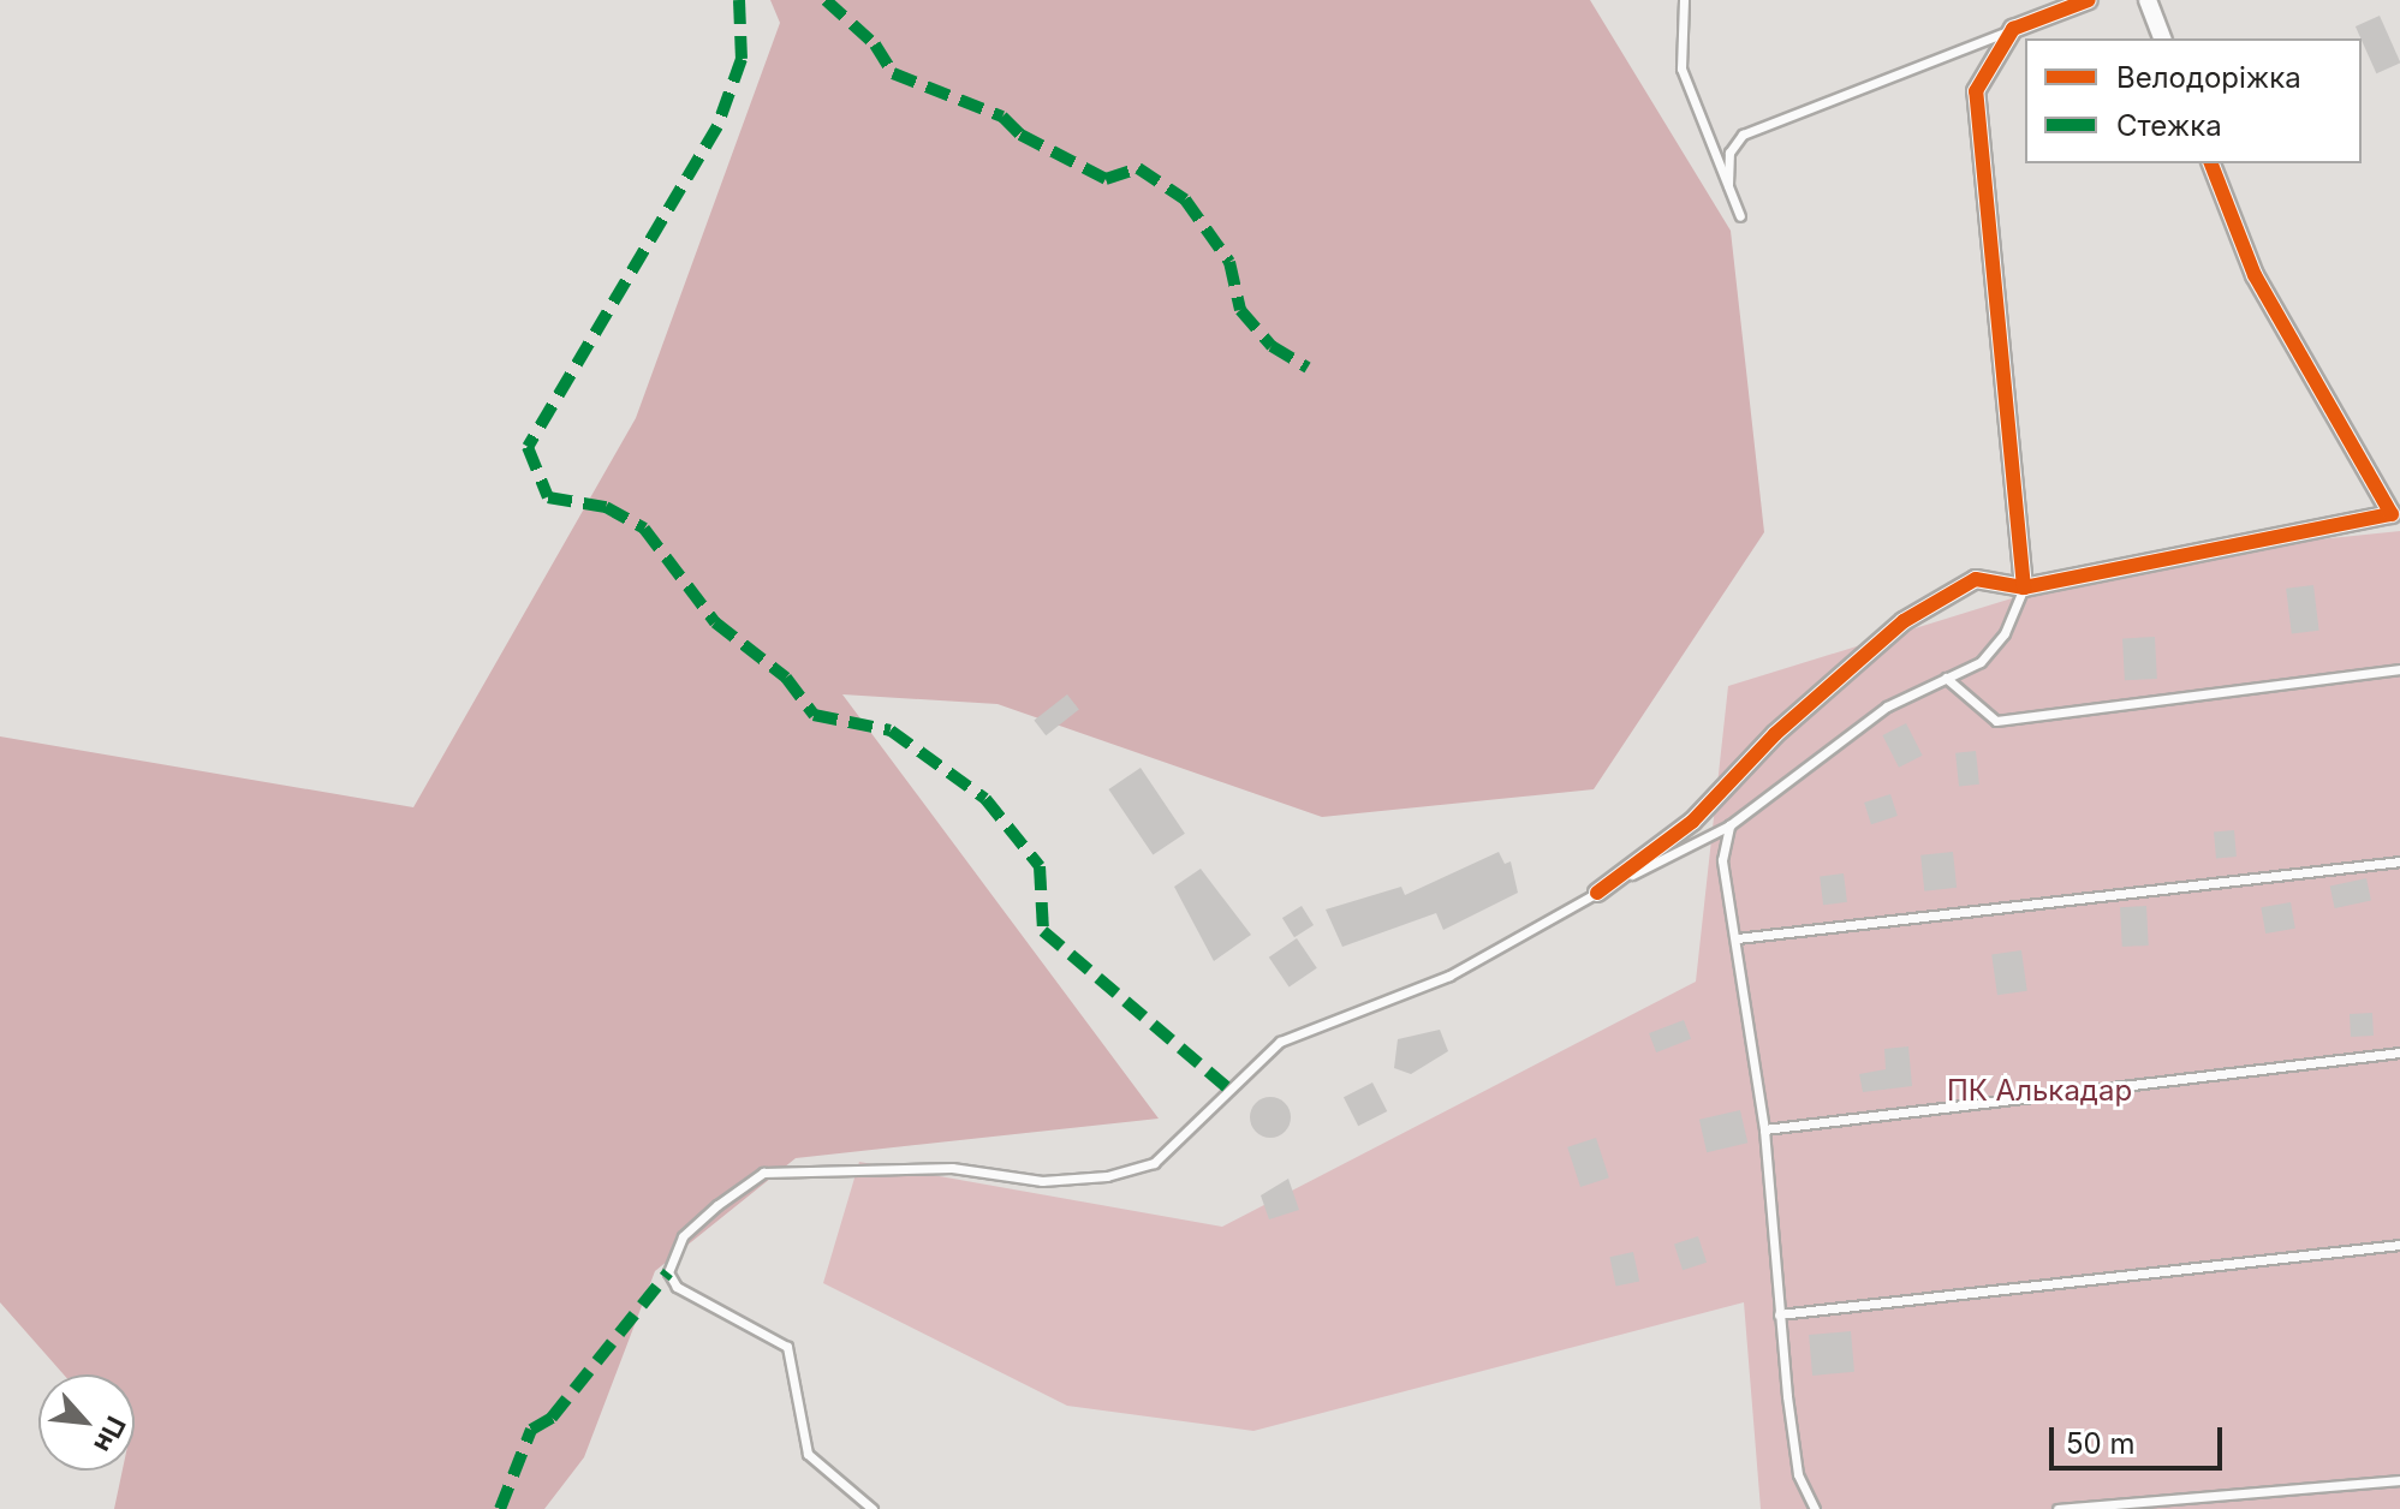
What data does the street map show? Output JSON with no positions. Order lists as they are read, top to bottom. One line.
{"parks":["ПК Алькадар"],"legend":["Велодоріжка","Стежка"],"scale_bar":"50 m","north":"bottom right"}
